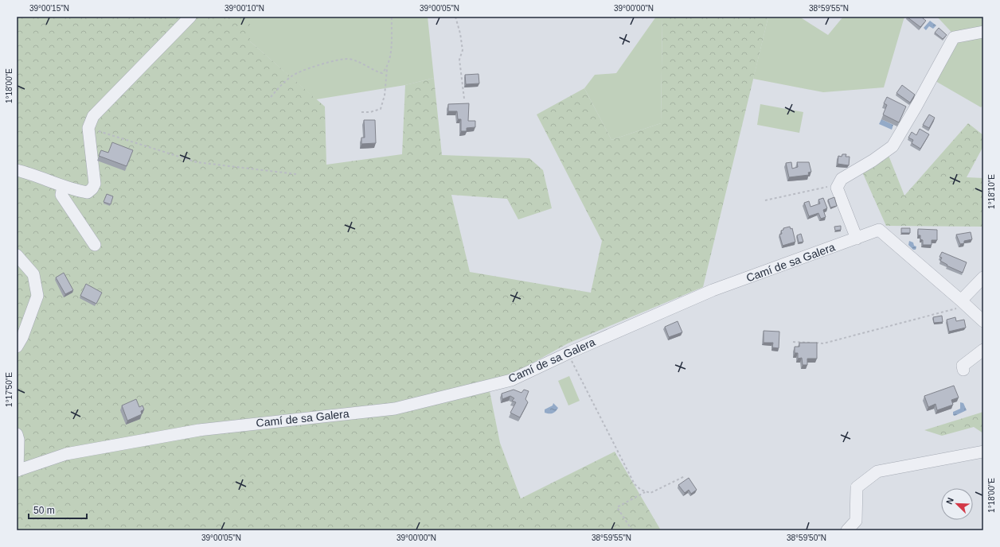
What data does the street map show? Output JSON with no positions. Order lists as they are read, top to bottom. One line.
{"streets":{"street":["Camí de sa Galera"]},"scale_bar":"50 m","north":"top left","coordinates":["39°00'15\"N","39°00'10\"N","39°00'05\"N","39°00'00\"N","38°59'55\"N","1°18'00\"E","1°18'10\"E","1°17'50\"E","38°59'50\"N"]}
